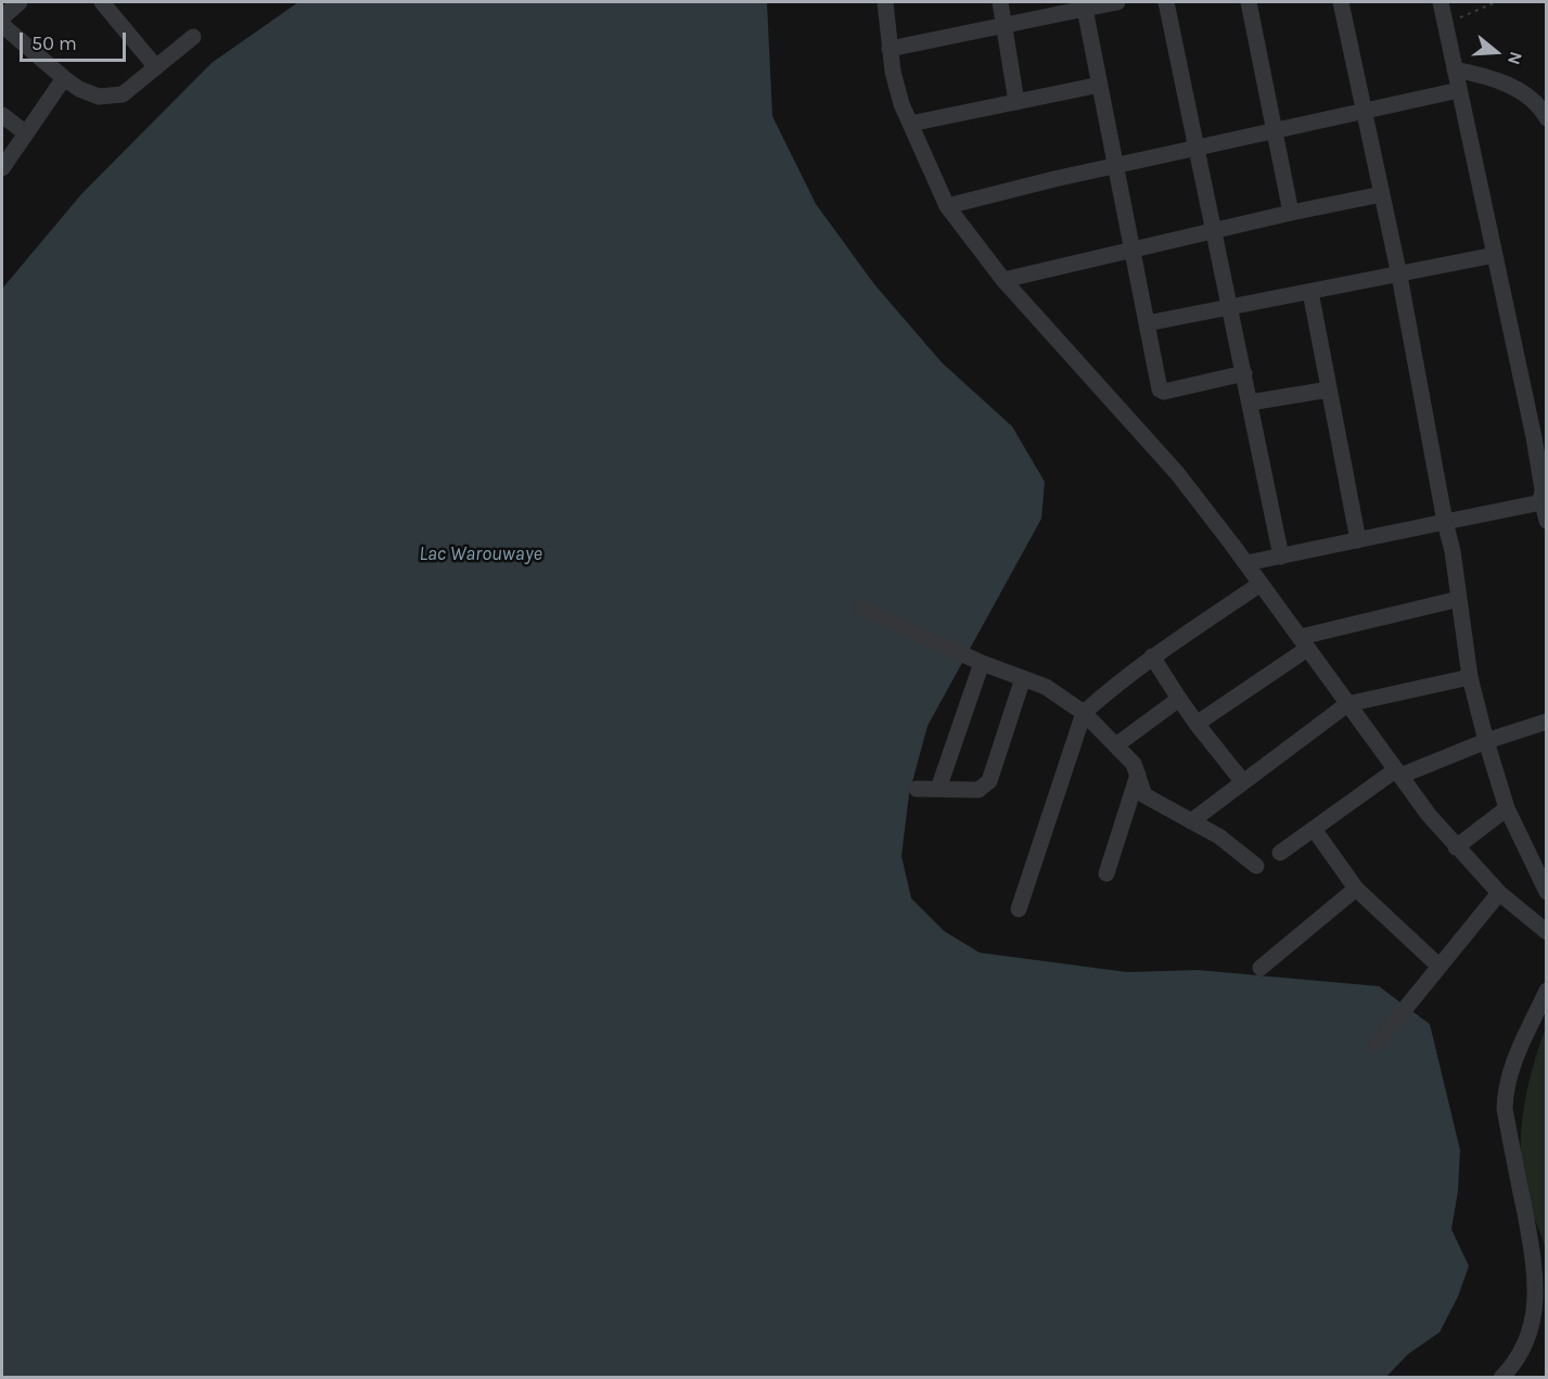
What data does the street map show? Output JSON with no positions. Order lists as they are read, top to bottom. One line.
{"water":["Lac Warouwaye"],"scale_bar":"50 m","north":"right"}
